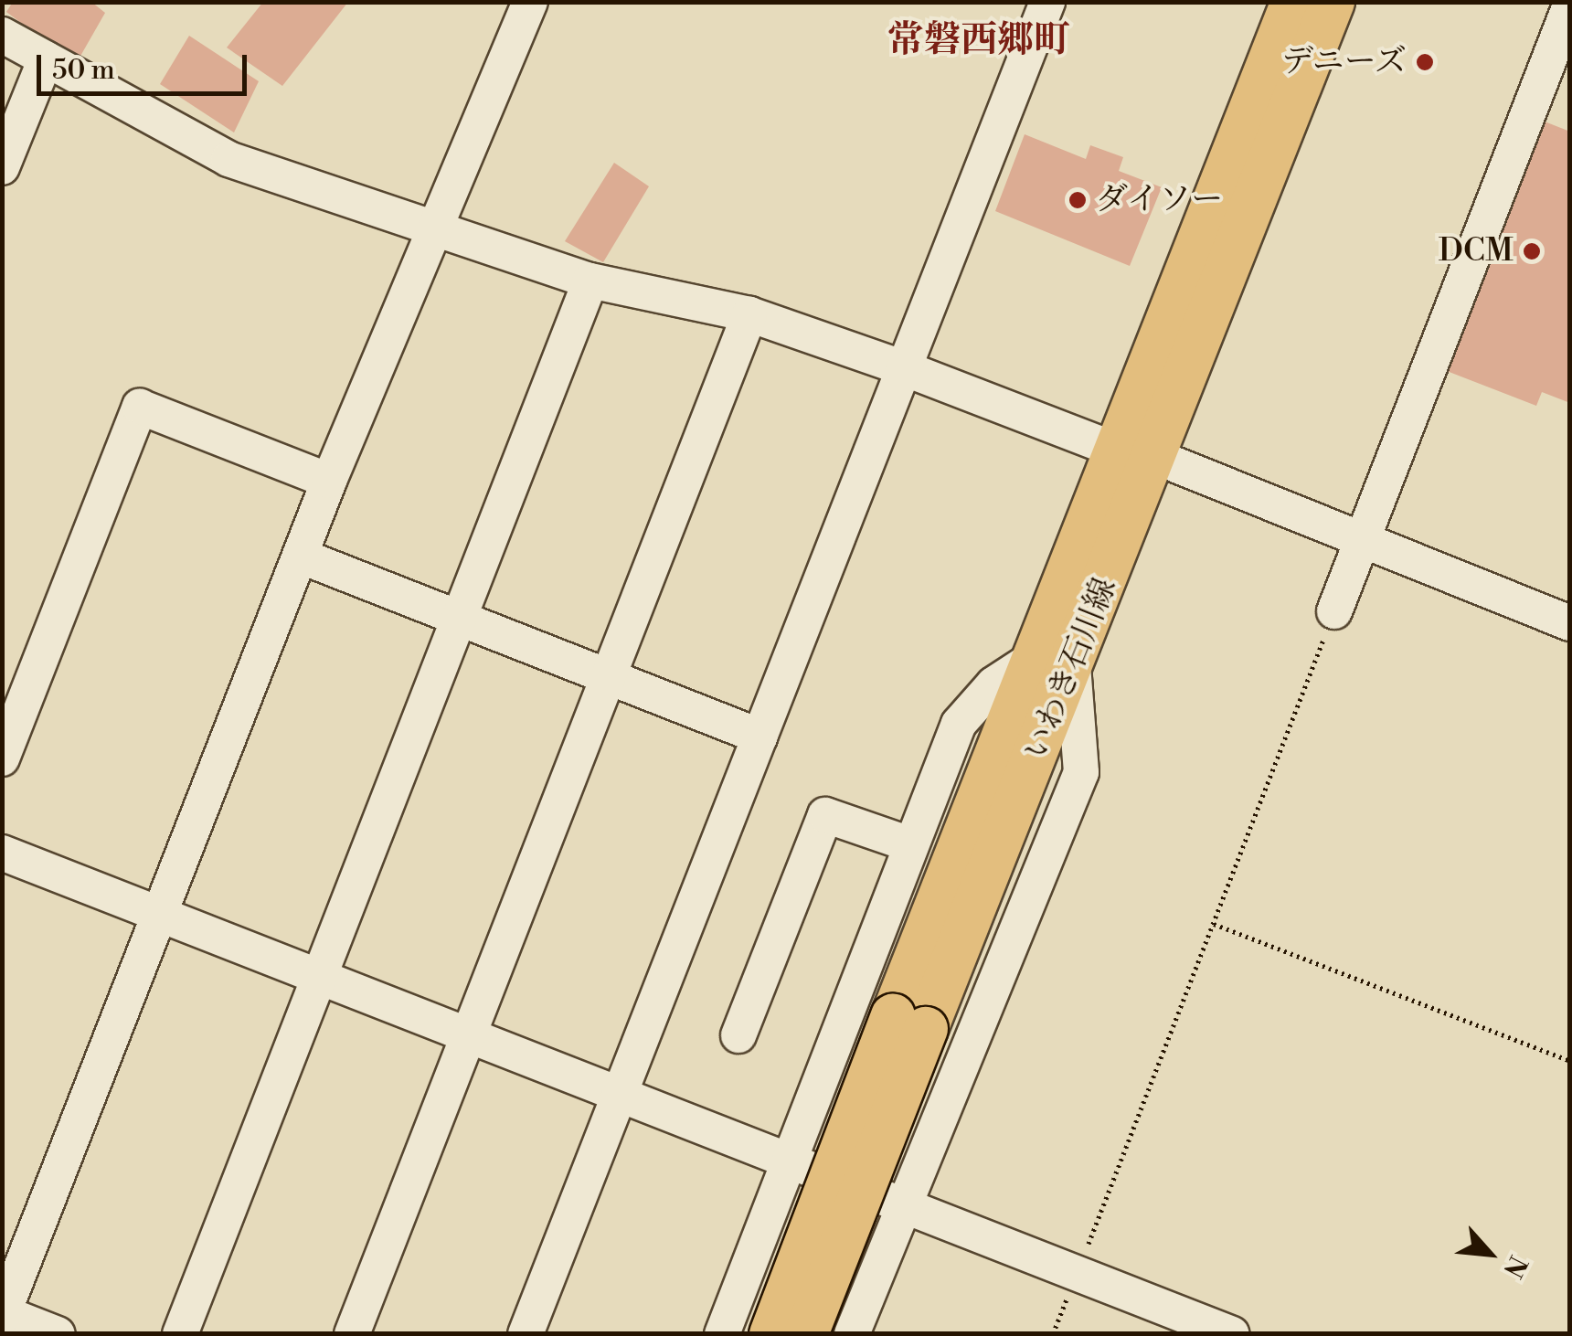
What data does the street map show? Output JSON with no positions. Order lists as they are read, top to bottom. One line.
{"streets":{"main road":["いわき石川線"]},"districts":["常磐西郷町"],"places":["デニーズ","ダイソー","DCM"],"scale_bar":"50 m","north":"bottom right"}
